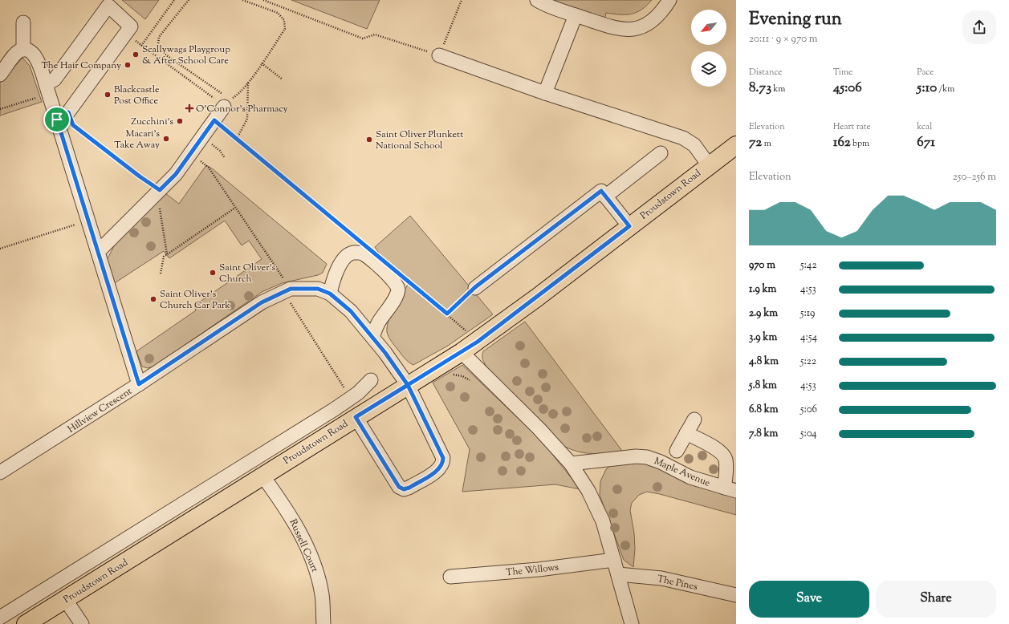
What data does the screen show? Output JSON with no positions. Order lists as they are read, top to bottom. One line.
{"streets":{"main road":["Proudstown Road"],"street":["Hillview Crescent","Maple Avenue","Russell Court","The Willows","The Pines"]},"crossings":[["Proudstown Road","Hillview Crescent"],["Proudstown Road","Russell Court"]],"places":{"other":["Scallywags Playgroup & After School Care","The Hair Company","Blackcastle Post Office","Zucchini's","Macari's Take Away","Saint Oliver Plunkett National School","Saint Oliver's Church","Saint Oliver's Church Car Park"],"health":["O'Connor's Pharmacy"]},"north":"bottom left","page":{"heading":["Evening run","20:11 · 9 × 970 m"],"stats":[["Distance","8.73 km"],["Time","45:06"],["Pace","5:10 /km"],["Elevation","72 m"],["Heart rate","162 bpm"],["kcal","671"]],"chart":["Elevation","250–256 m"],"list":[{"name":"970 m","note":"5:42"},{"name":"1.9 km","note":"4:53"},{"name":"2.9 km","note":"5:19"},{"name":"3.9 km","note":"4:54"},{"name":"4.8 km","note":"5:22"},{"name":"5.8 km","note":"4:53"},{"name":"6.8 km","note":"5:06"},{"name":"7.8 km","note":"5:04"}],"buttons":["Save","Share"]}}
